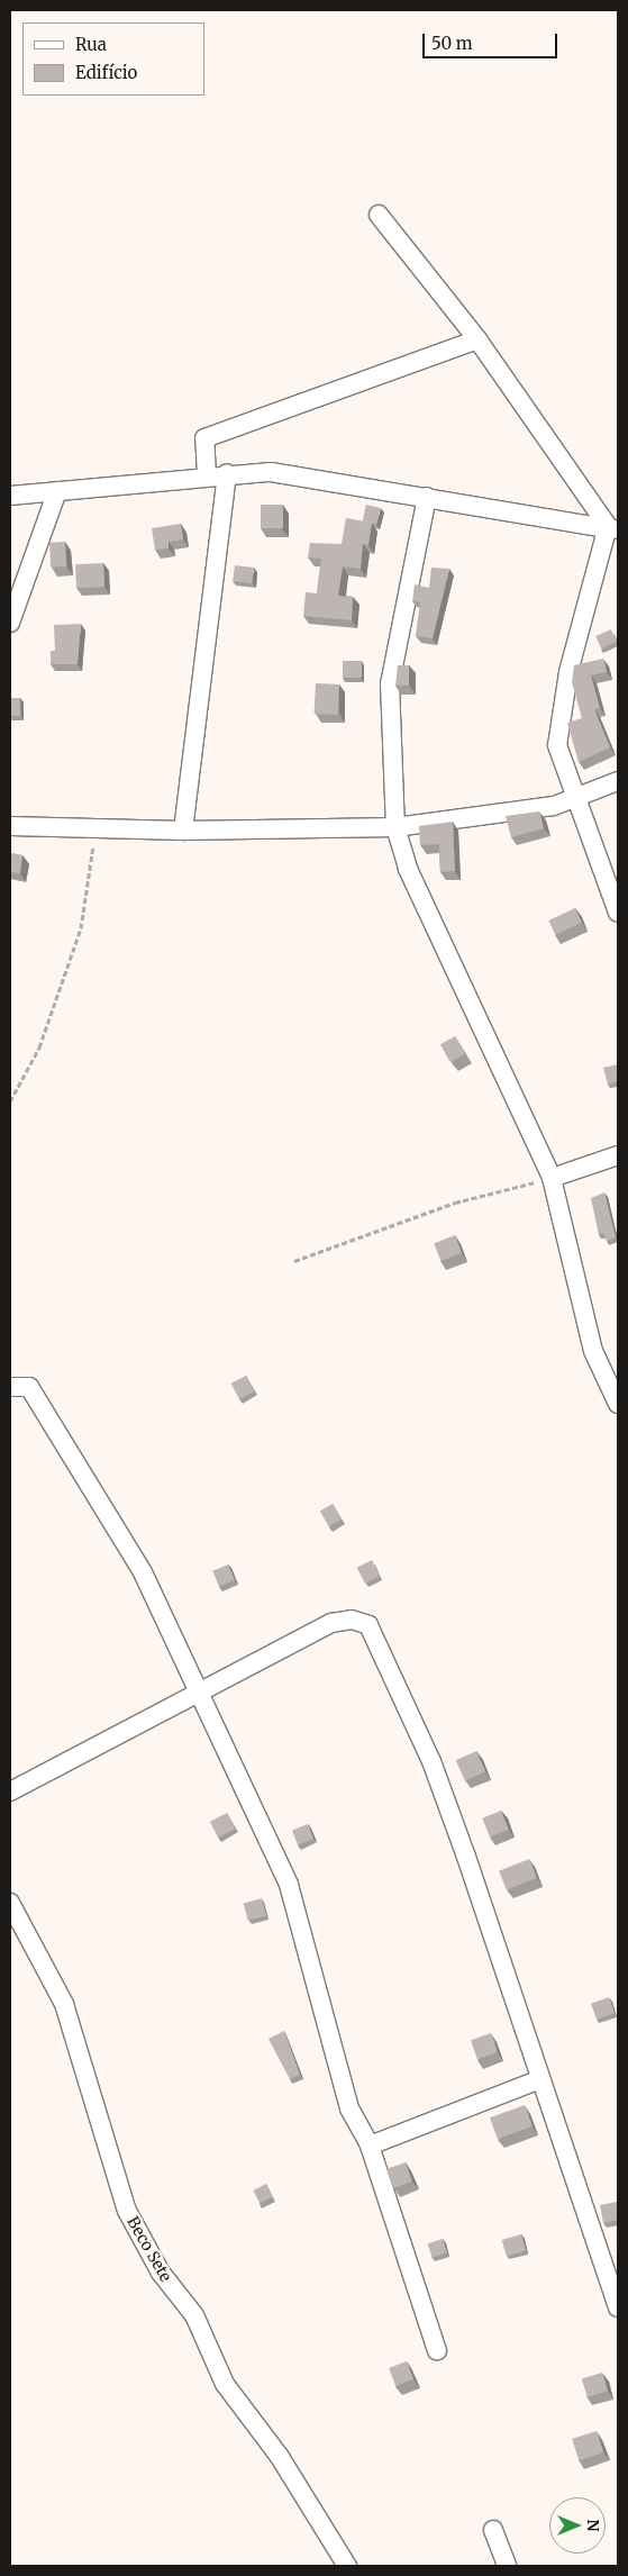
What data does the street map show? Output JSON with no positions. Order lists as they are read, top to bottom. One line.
{"streets":{"street":["Beco Sete"]},"legend":["Rua","Edifício"],"scale_bar":"50 m","north":"right"}
